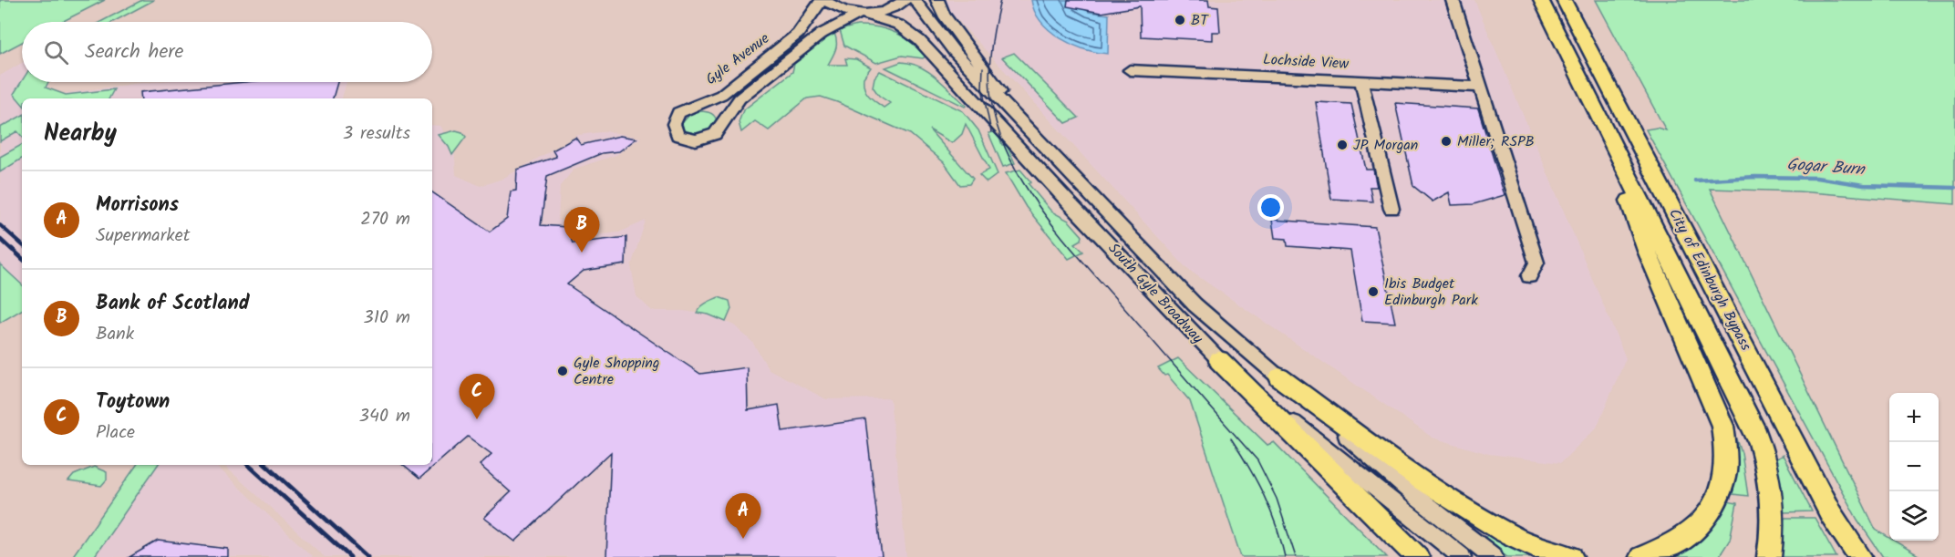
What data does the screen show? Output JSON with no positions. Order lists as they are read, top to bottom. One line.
{"streets":{"main road":["City of Edinburgh Bypass"],"street":["Gyle Avenue","Lochside View","South Gyle Broadway"]},"crossings":[["Gyle Avenue","South Gyle Broadway"]],"water":["Gogar Burn"],"places":["BT","Miller; RSPB","JP Morgan","Ibis Budget Edinburgh Park","Gyle Shopping Centre"],"page":{"search":"Search here","heading":["Nearby","3 results"],"list":[{"mark":"A","name":"Morrisons","note":"Supermarket","value":"270 m"},{"mark":"B","name":"Bank of Scotland","note":"Bank","value":"310 m"},{"mark":"C","name":"Toytown","note":"Place","value":"340 m"}],"pins":["B","C","A"],"map_buttons":["+","−"]}}
